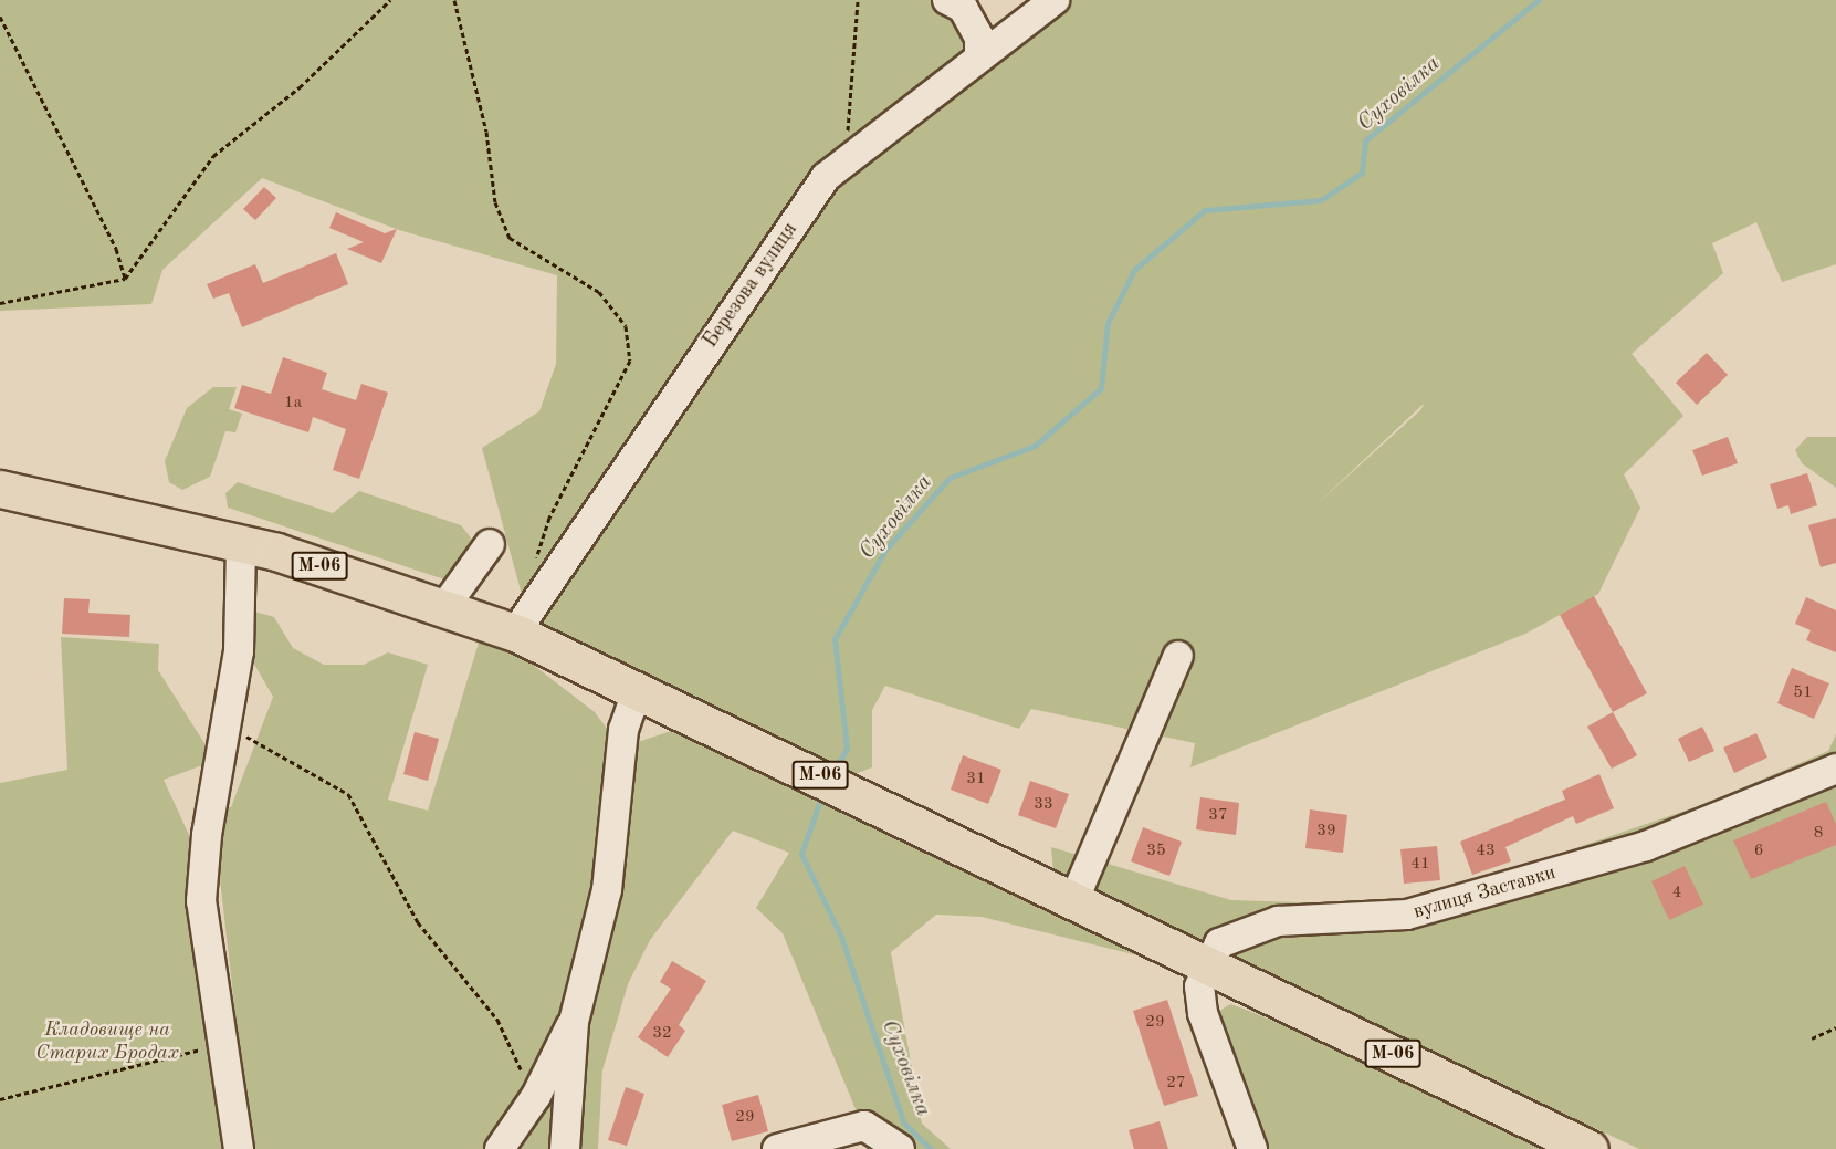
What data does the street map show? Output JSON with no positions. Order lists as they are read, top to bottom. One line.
{"streets":{"highway":["М-06"],"street":["Березова вулиця","вулиця Заставки"]},"crossings":[["Березова вулиця","М-06"],["М-06","вулиця Заставки"]],"water":["Суховілка"],"parks":["Кладовище на Старих Бродах"],"house_numbers":["1а","51","31","33","37","39","8","35","43","6","41","4","29","32","27","29"]}
